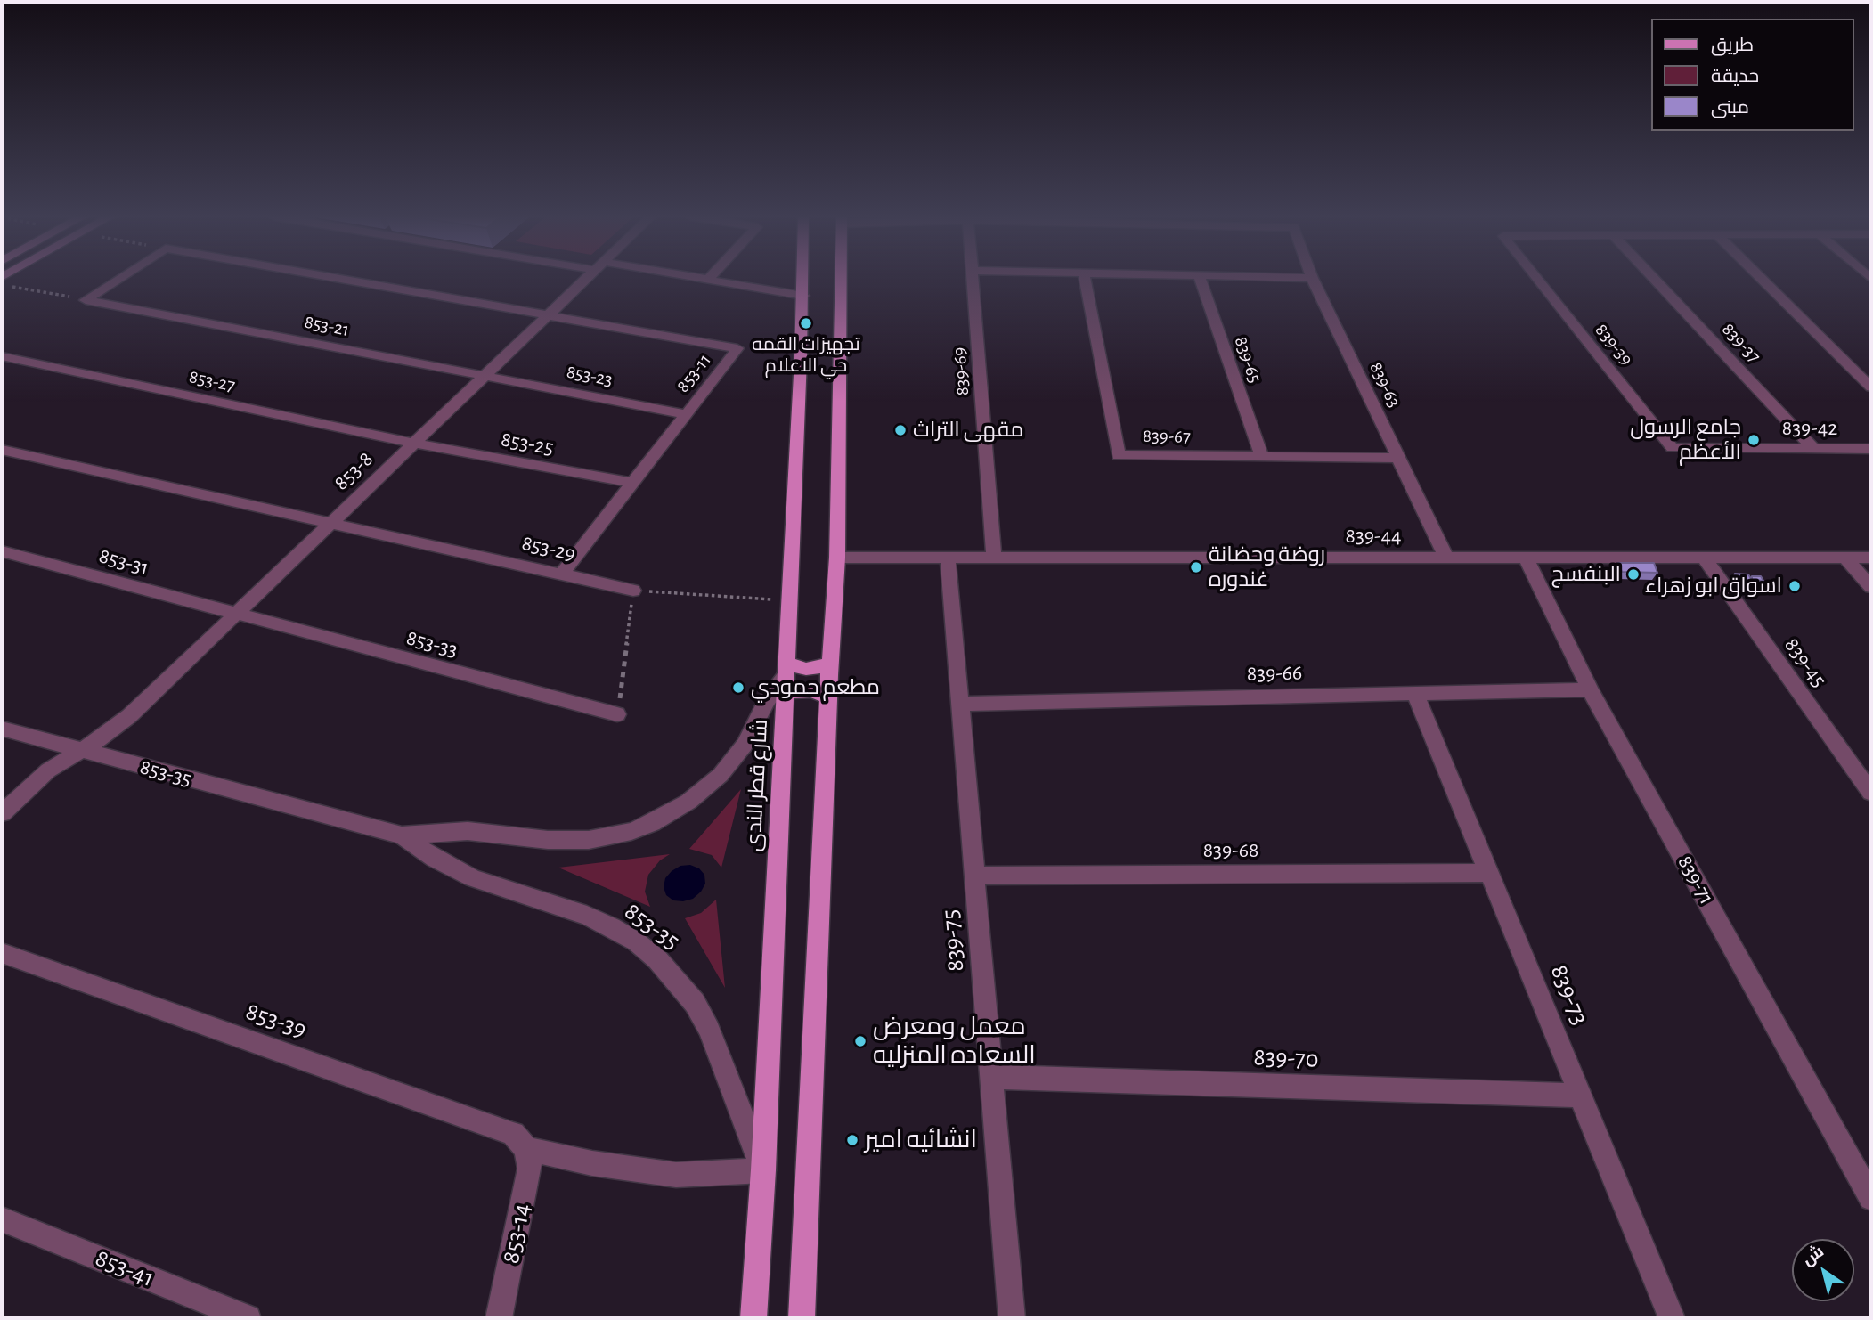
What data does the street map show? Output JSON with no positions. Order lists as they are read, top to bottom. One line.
{"streets":{"main road":["شارع قطر الندى"],"street":["853-21","839-37","839-39","839-65","839-69","853-11","853-23","853-27","839-63","839-42","839-67","853-25","853-8","839-44","853-29","853-31","853-33","839-45","839-66","853-35","839-68","839-71","839-75","839-73","853-39","839-70","853-14","853-41"]},"crossings":[["853-21","853-23"],["853-21","853-8"],["839-37","839-42"],["839-39","839-42"],["839-65","839-67"],["839-69","839-44"],["853-11","853-23"],["853-11","853-25"],["853-11","853-8"],["853-11","853-29"],["853-23","853-8"],["853-27","853-25"],["853-27","853-8"],["839-63","839-67"],["839-63","839-44"],["853-25","853-8"],["853-8","853-29"],["853-8","853-31"],["853-8","853-33"],["853-8","853-35"],["839-44","839-45"],["839-44","839-71"],["839-44","839-75"],["853-31","853-33"],["839-66","839-71"],["839-66","839-75"],["839-66","839-73"],["853-35","شارع قطر الندى"],["839-68","839-75"],["839-68","839-73"],["839-75","839-70"],["839-73","839-70"],["853-39","853-14"]],"places":["تجهيزات القمه حي الاعلام","مقهى التراث","جامع الرسول الأعظم","روضة وحضانة غندوره","البنفسج","اسواق ابو زهراء","مطعم حمودي","معمل ومعرض السعاده المنزليه","انشائيه امير"],"legend":["طريق","حديقة","مبنى"],"north":"top left"}
